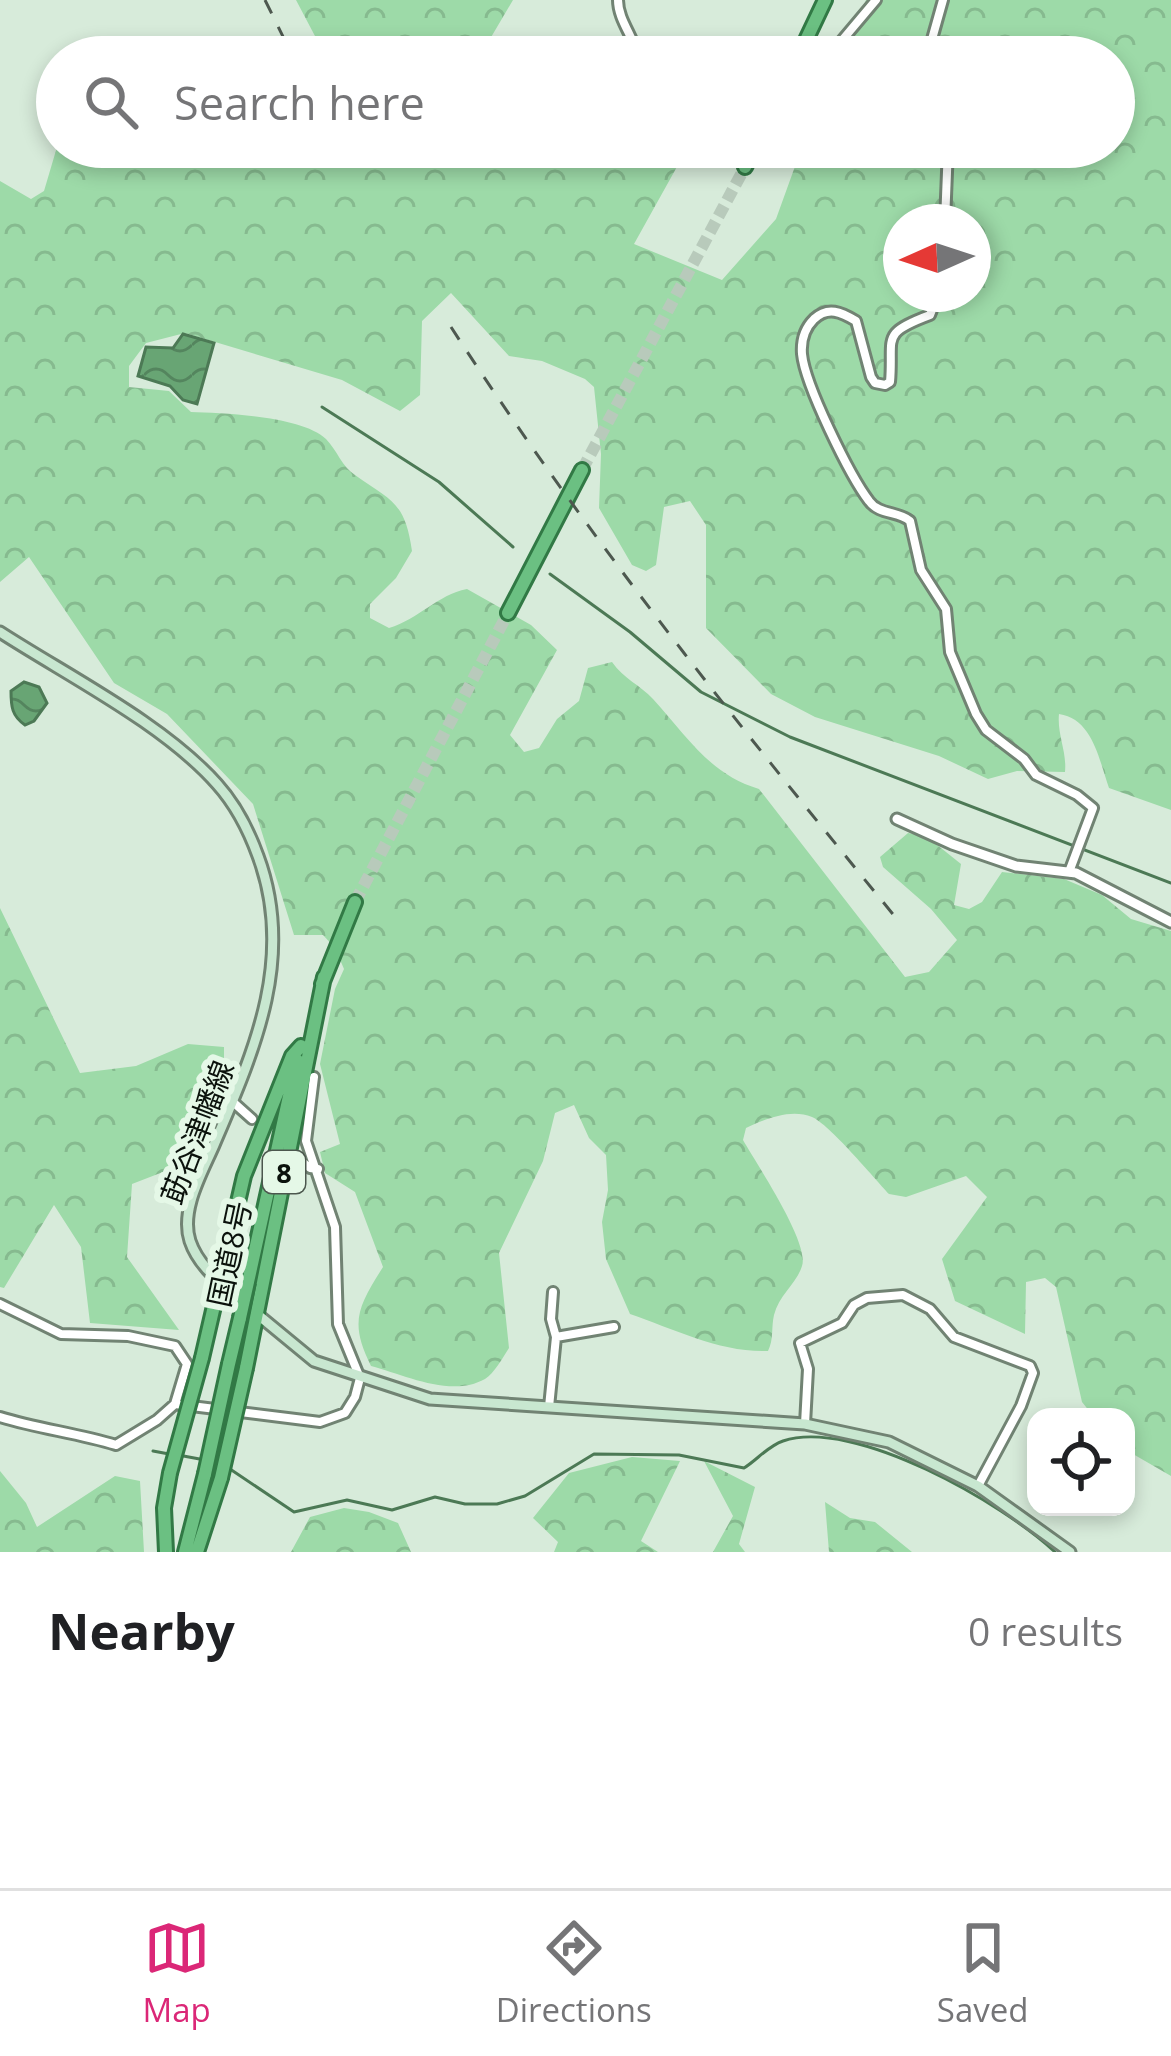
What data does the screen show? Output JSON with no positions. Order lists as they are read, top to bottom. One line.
{"streets":{"highway":["8","国道8号"],"main road":["莇谷津幡線"]},"crossings":[["莇谷津幡線","8"],["8","国道8号"]],"north":"left","page":{"search":"Search here","heading":["Nearby","0 results"],"nav":["Map","Directions","Saved"]}}
